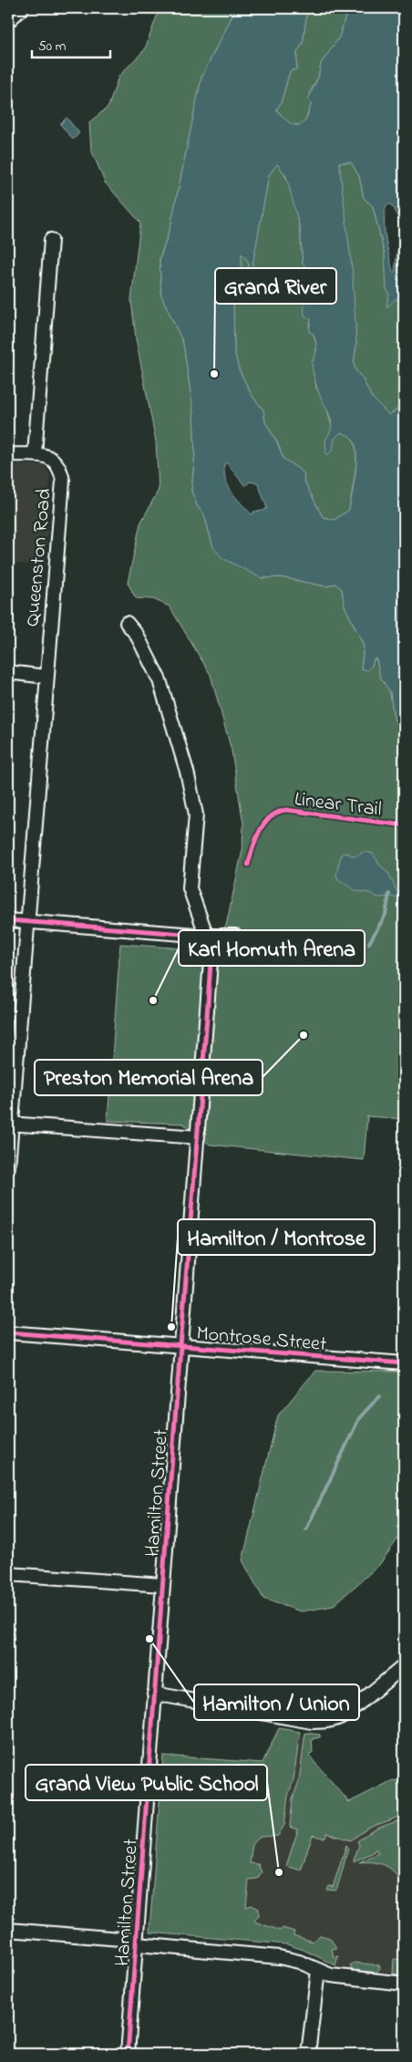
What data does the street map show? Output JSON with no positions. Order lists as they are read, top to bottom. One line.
{"streets":{"street":["Queenston Road","Montrose Street","Hamilton Street"],"cycle path":["Linear Trail"]},"crossings":[["Montrose Street","Hamilton Street"]],"places":["Grand River","Karl Homuth Arena","Preston Memorial Arena","Hamilton / Montrose","Hamilton / Union","Grand View Public School"],"scale_bar":"50 m"}
